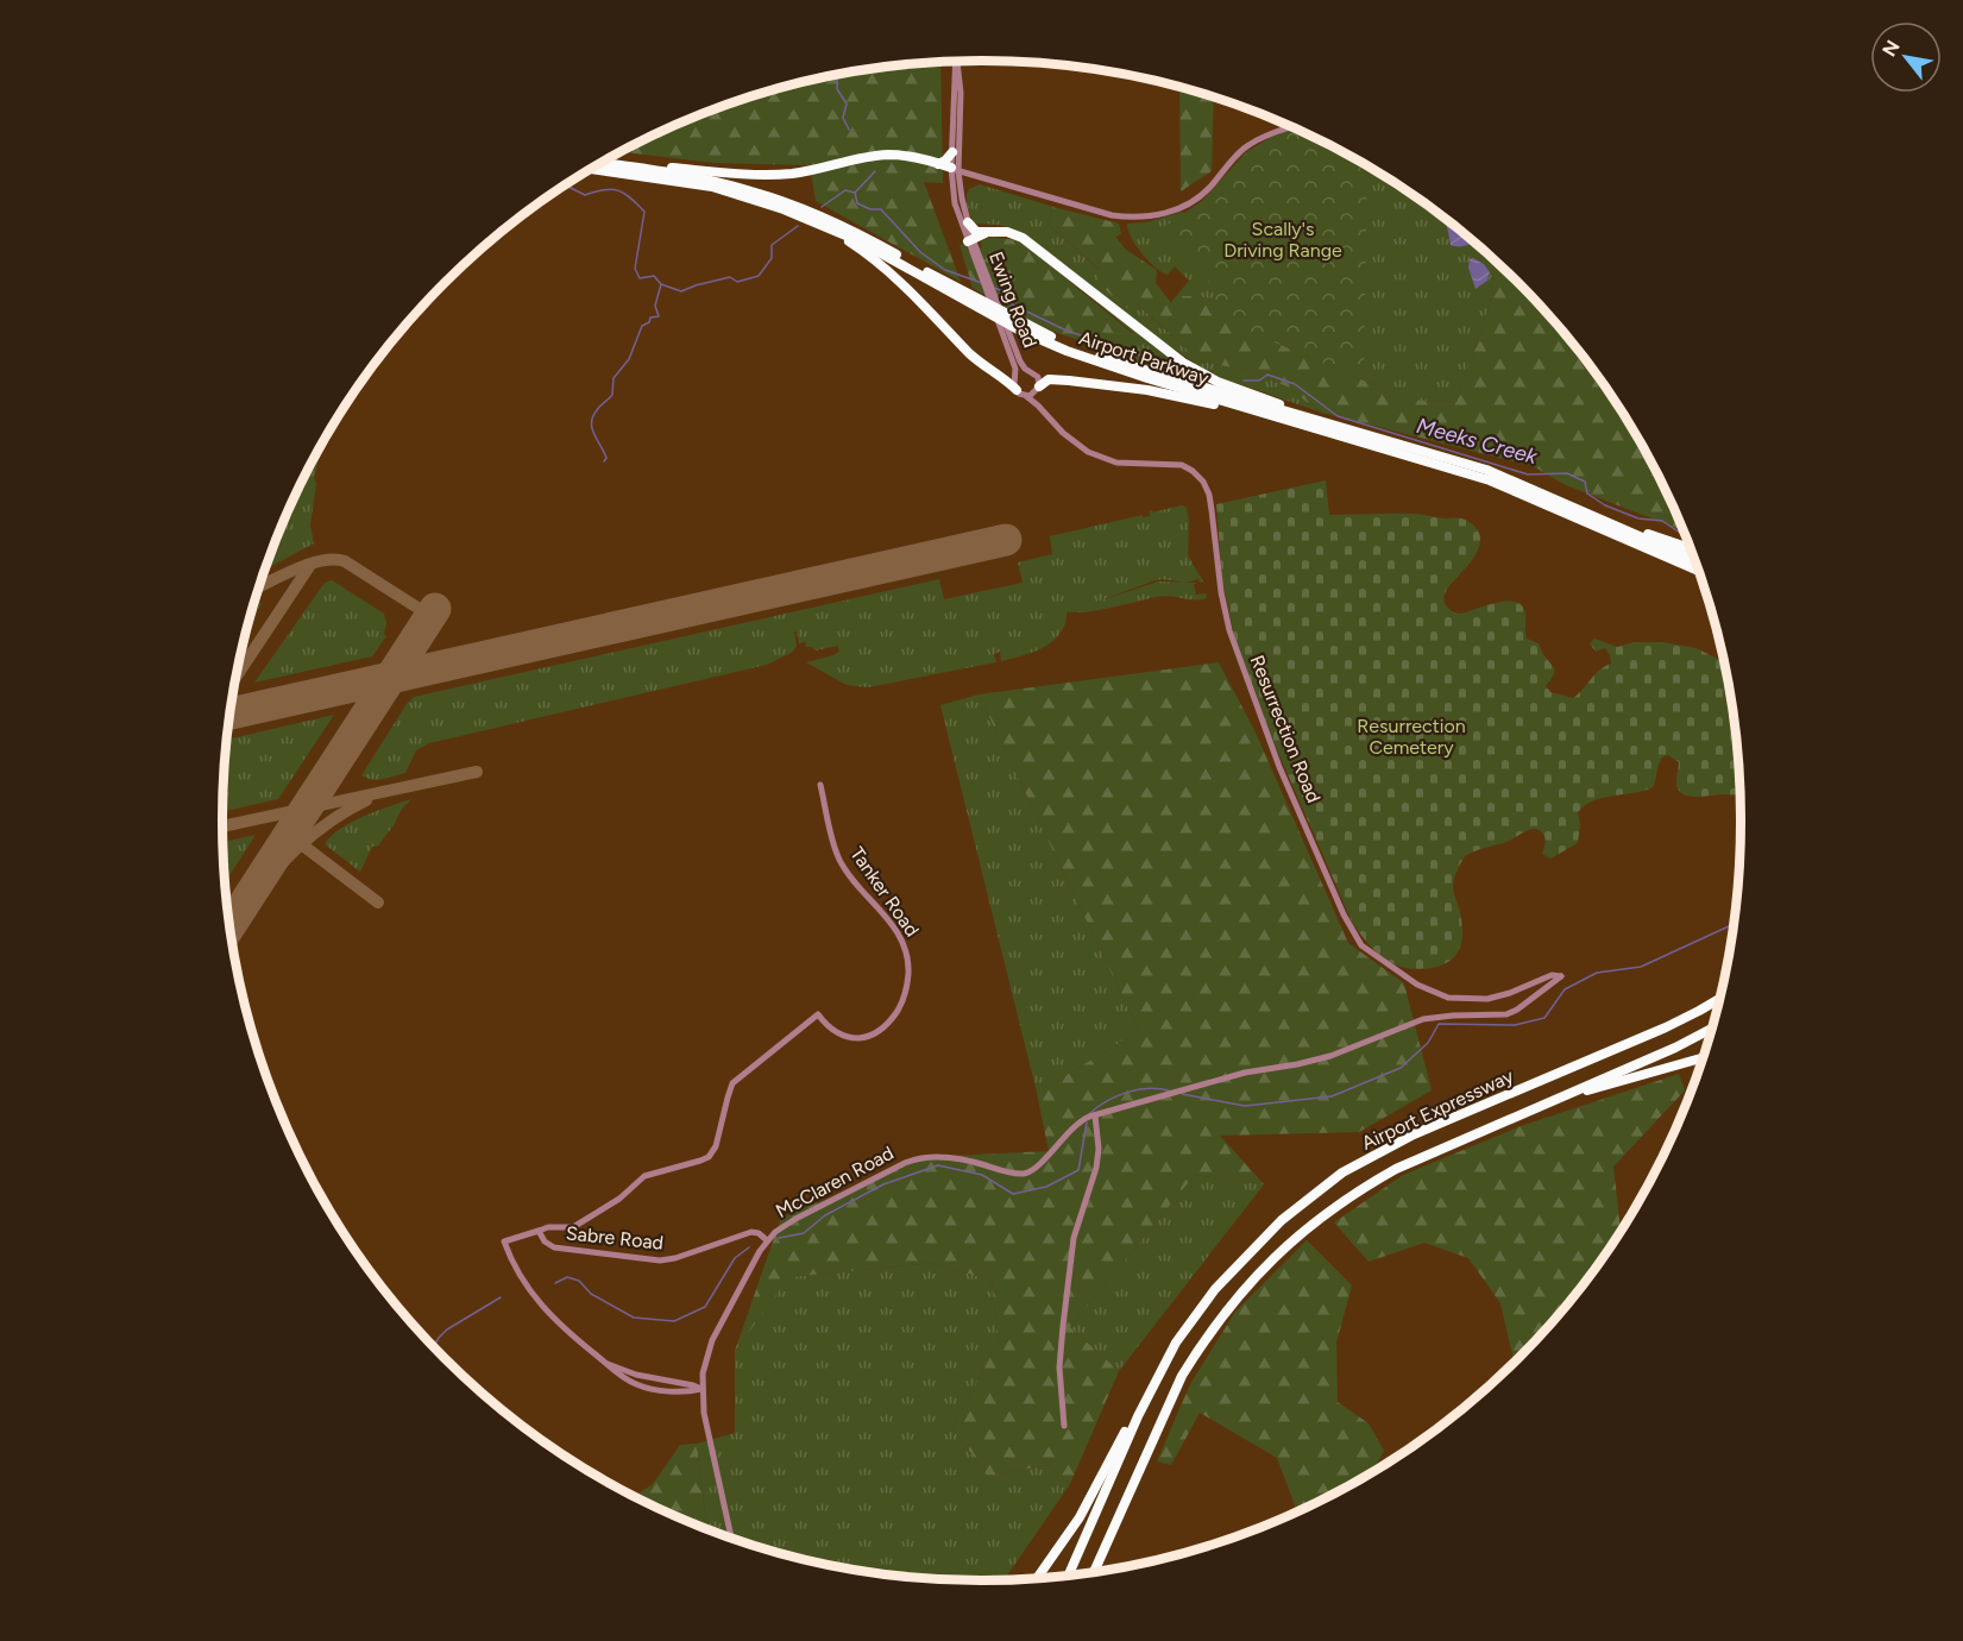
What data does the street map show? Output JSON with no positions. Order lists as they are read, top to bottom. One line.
{"streets":{"highway":["Airport Parkway","Airport Expressway"],"street":["Ewing Road","Resurrection Road","Tanker Road","McClaren Road","Sabre Road"]},"crossings":[["Ewing Road","Resurrection Road"],["Resurrection Road","McClaren Road"],["Tanker Road","Sabre Road"],["McClaren Road","Sabre Road"]],"water":["Meeks Creek"],"parks":["Scally's Driving Range","Resurrection Cemetery"],"north":"top left"}
